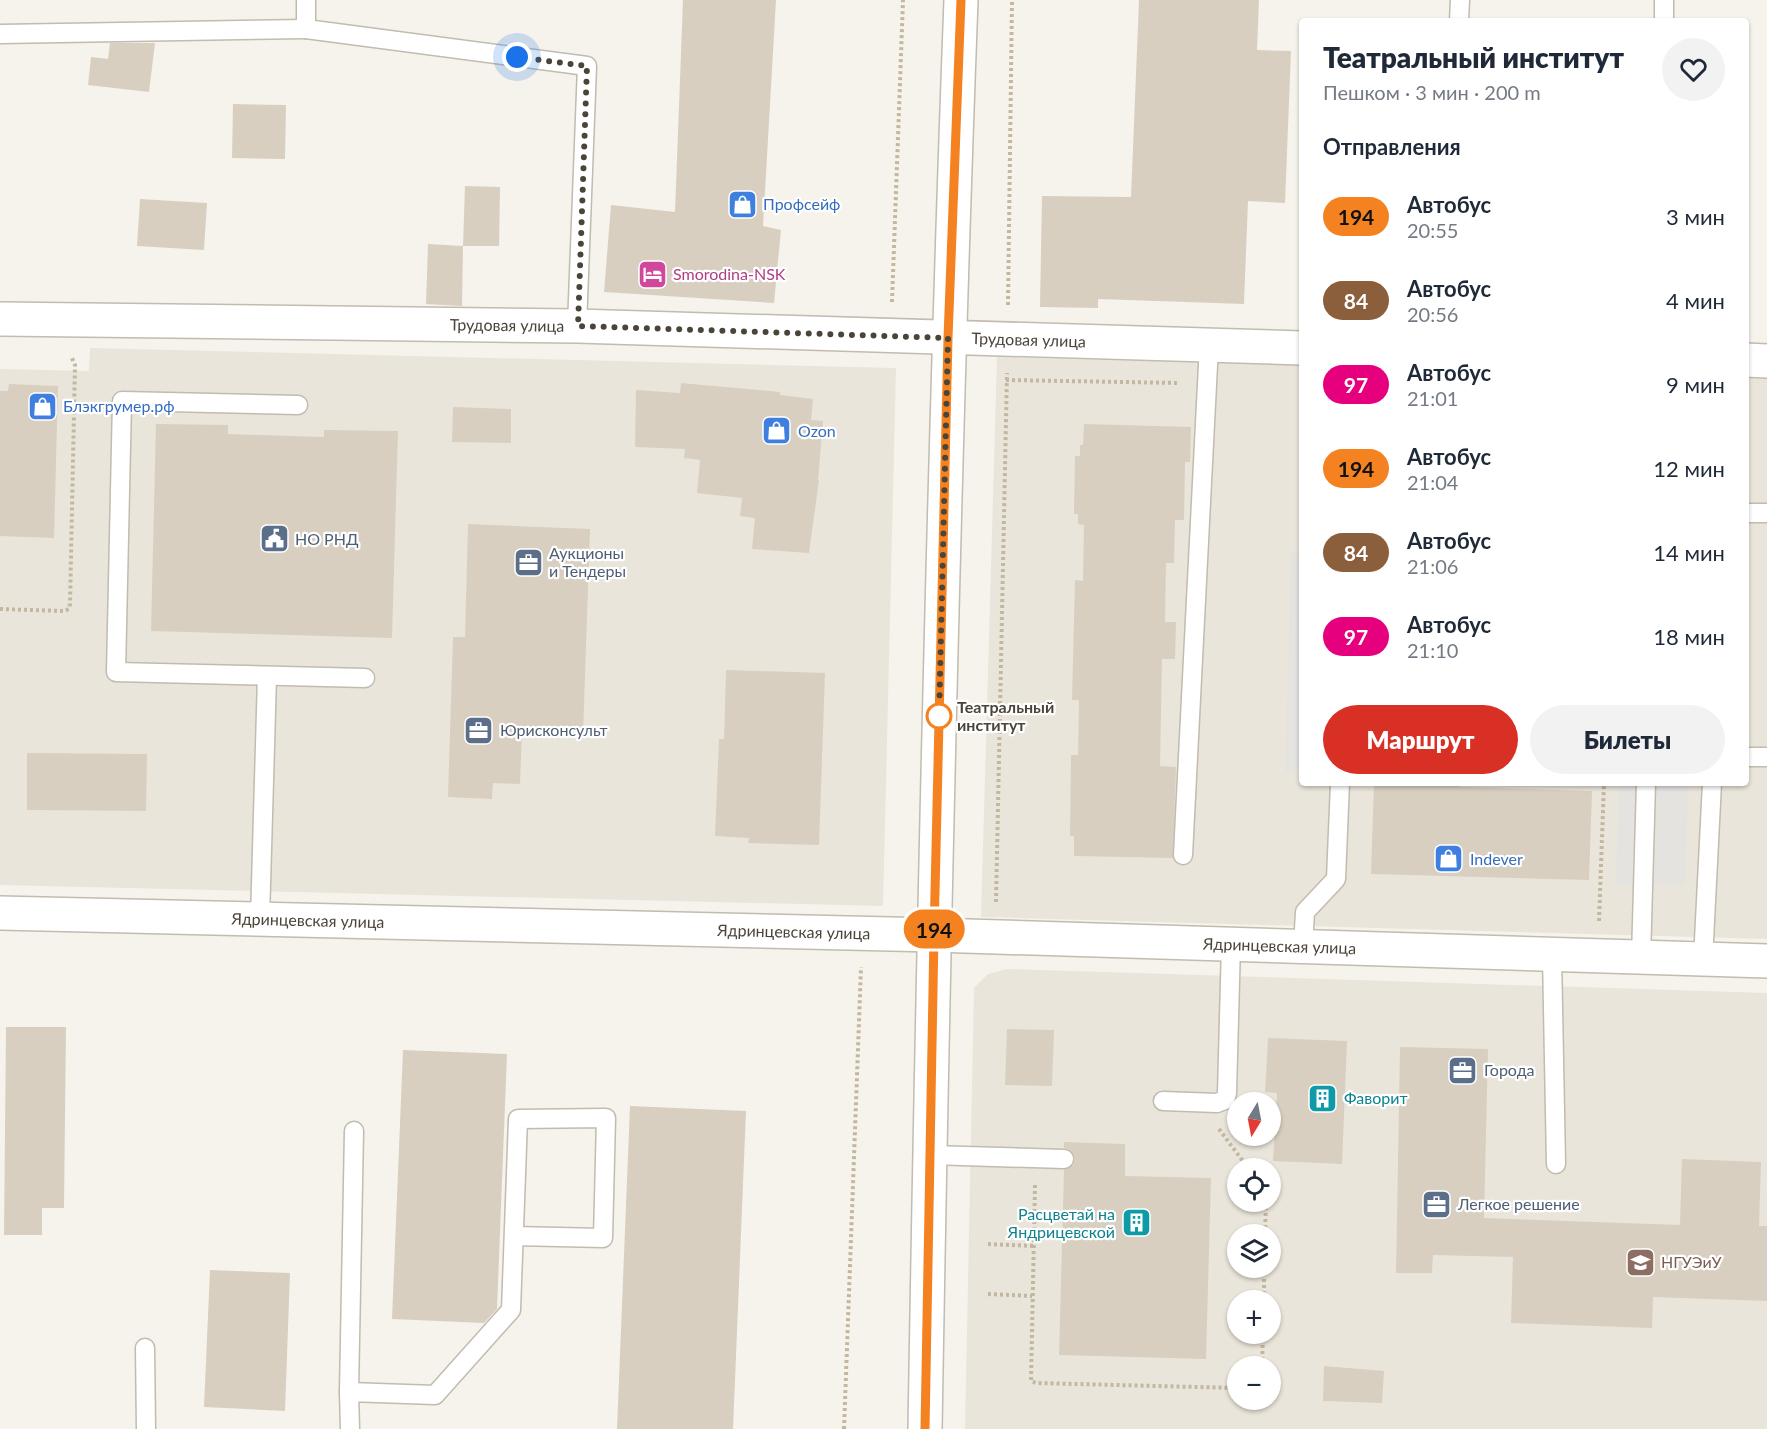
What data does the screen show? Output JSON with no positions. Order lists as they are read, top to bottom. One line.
{"streets":{"street":["Трудовая улица","Ядринцевская улица"]},"places":{"shop":["Профсейф","Блэкгрумер.рф","Ozon","Indever"],"hotel":["Smorodina-NSK"],"public building":["НО РНД"],"office":["Аукционы и Тендеры","Юрисконсульт","Города","Легкое решение"],"other":["Театральный институт"],"building":["Фаворит","Расцветай на Яндрицевской"],"school or university":["НГУЭиУ"]},"lines":["bus line 194"],"north":"bottom","page":{"on_map":"194","heading":[["Театральный институт","Пешком · 3 мин · 200 m"],"Отправления"],"list":[{"mark":"194","name":"Автобус","note":"20:55","value":"3 мин"},{"mark":"84","name":"Автобус","note":"20:56","value":"4 мин"},{"mark":"97","name":"Автобус","note":"21:01","value":"9 мин"},{"mark":"194","name":"Автобус","note":"21:04","value":"12 мин"},{"mark":"84","name":"Автобус","note":"21:06","value":"14 мин"},{"mark":"97","name":"Автобус","note":"21:10","value":"18 мин"}],"buttons":["Маршрут","Билеты"],"map_buttons":["+","−"]}}
